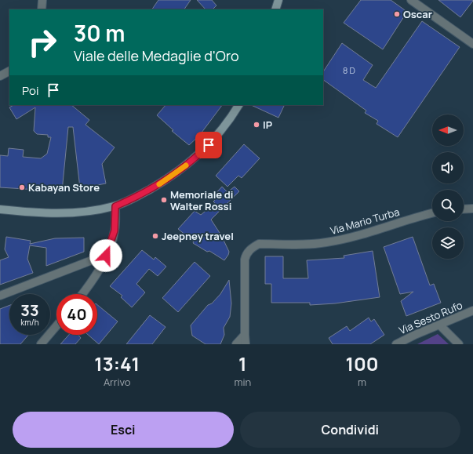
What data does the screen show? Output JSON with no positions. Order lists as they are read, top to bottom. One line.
{"streets":{"street":["Via Mario Turba","Via Sesto Rufo"]},"places":["Oscar","IP","Kabayan Store","Memoriale di Walter Rossi","Jeepney travel"],"house_numbers":["8 D"],"north":"left","page":{"turn":["30 m","Viale delle Medaglie d'Oro"],"then":"Poi","speed":"33 km/h","limit":"40","eta":["13:41","Arrivo","1","min","100","m"],"buttons":["Esci","Condividi"]}}
